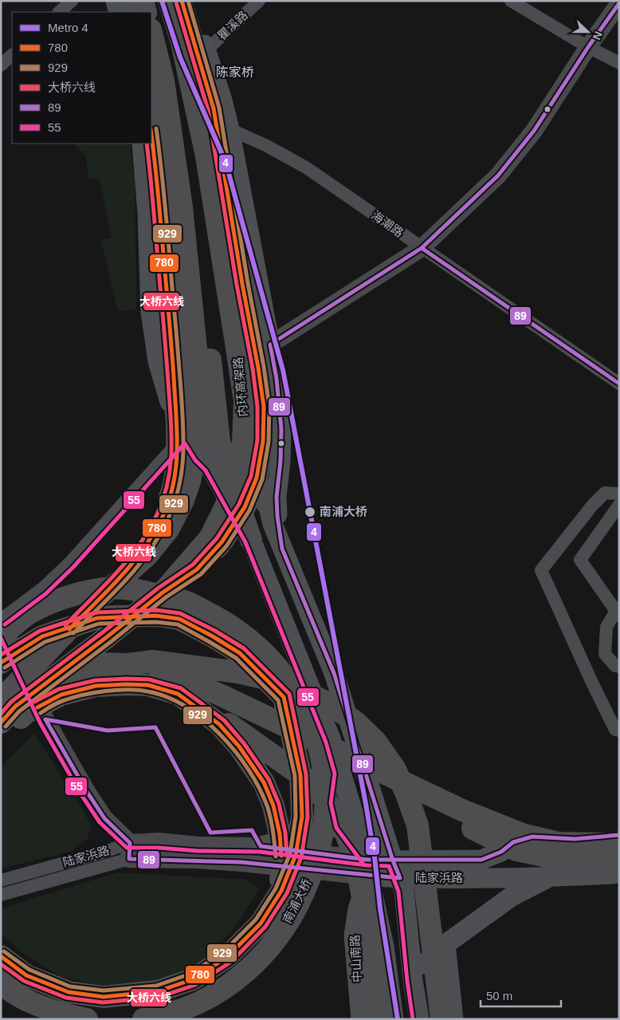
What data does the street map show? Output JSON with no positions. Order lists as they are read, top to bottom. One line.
{"streets":{"highway":["内环高架路","南浦大桥"],"main road":["陆家浜路","中山南路"],"street":["瞿溪路","海潮路"]},"crossings":[["陆家浜路","中山南路"]],"districts":["陈家桥"],"places":["南浦大桥"],"lines":["metro line 4","transit line 780","transit line 929","transit line 大桥六线","transit line 89","transit line 55"],"legend":["Metro 4","780","929","大桥六线","89","55"],"scale_bar":"50 m","north":"right"}
